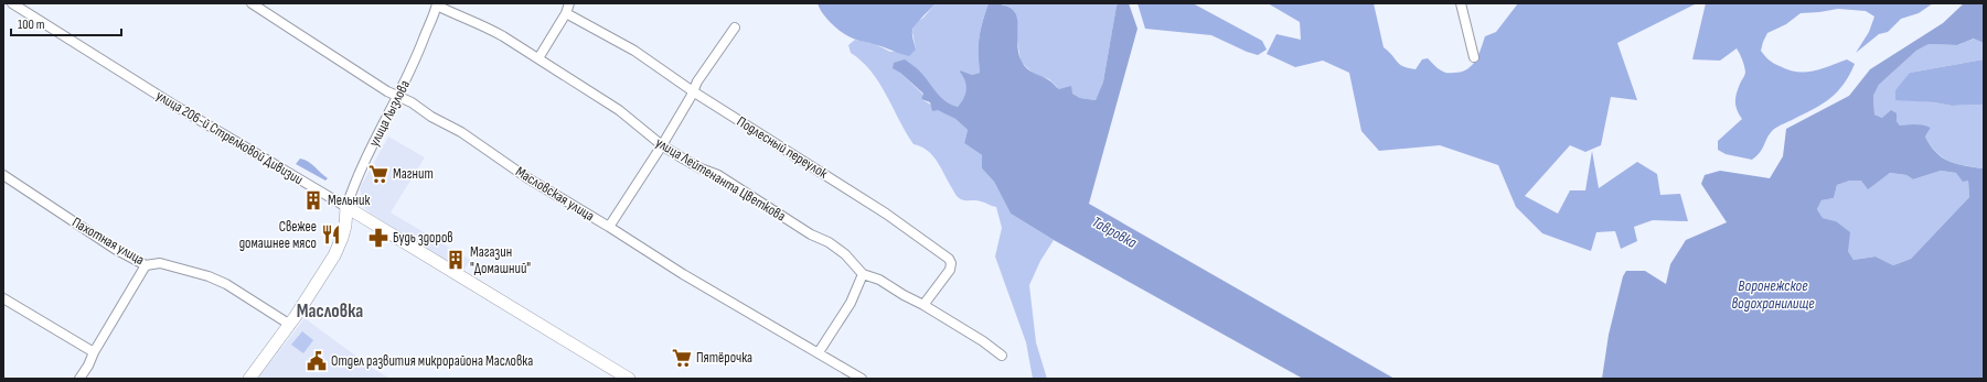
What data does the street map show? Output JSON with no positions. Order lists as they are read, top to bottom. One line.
{"streets":{"main road":["улица Лызлова","улица 206-й Стрелковой Дивизии"],"street":["Подлесный переулок","улица Лейтенанта Цветкова","Масловская улица","Пахотная улица"]},"crossings":[["улица Лызлова","улица 206-й Стрелковой Дивизии"],["улица Лызлова","улица Лейтенанта Цветкова"],["улица Лызлова","Масловская улица"],["улица Лызлова","Пахотная улица"],["Подлесный переулок","улица Лейтенанта Цветкова"]],"districts":["Масловка"],"water":["Тавровка","Воронежское водохранилище"],"places":{"supermarket":["Магнит","Пятёрочка"],"building":["Мельник","Магазин \"Домашний\""],"restaurant":["Свежее домашнее мясо"],"pharmacy":["Будь здоров"],"public building":["Отдел развития микрорайона Масловка"]},"scale_bar":"100 m"}
